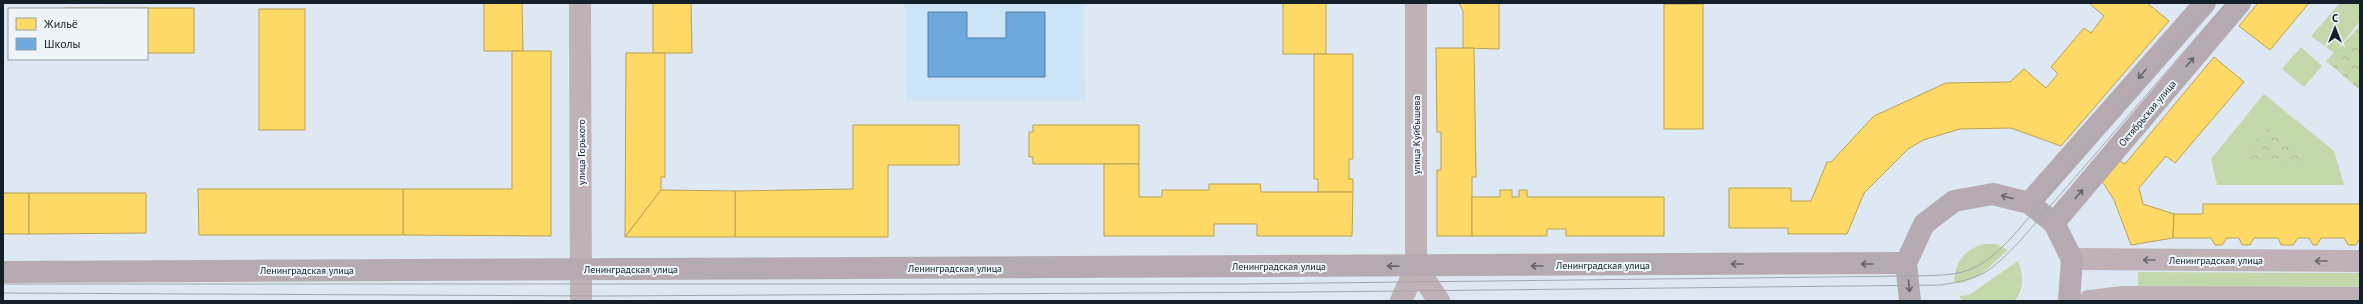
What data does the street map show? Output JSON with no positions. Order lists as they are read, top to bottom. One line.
{"streets":{"main road":["Октябрьская улица","Ленинградская улица"],"street":["улица Куйбышева","улица Горького"]},"crossings":[["улица Куйбышева","Ленинградская улица"],["улица Горького","Ленинградская улица"]],"one_way":["Ленинградская улица"],"legend":["Жильё","Школы"],"north":"top"}
